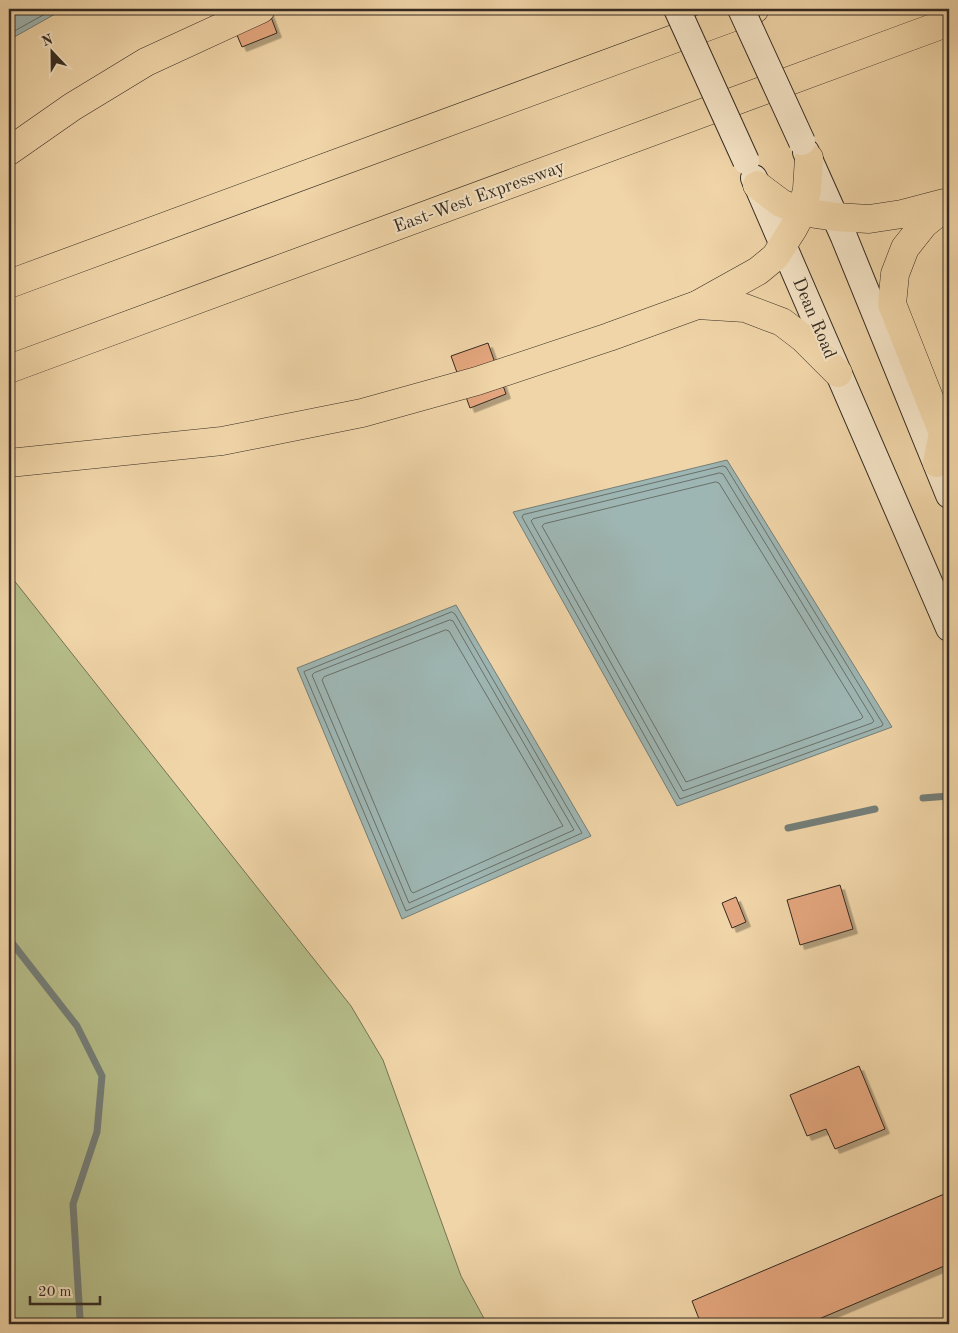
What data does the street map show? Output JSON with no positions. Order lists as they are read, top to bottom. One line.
{"streets":{"highway":["East-West Expressway"],"street":["Dean Road"]},"scale_bar":"20 m","north":"top"}
